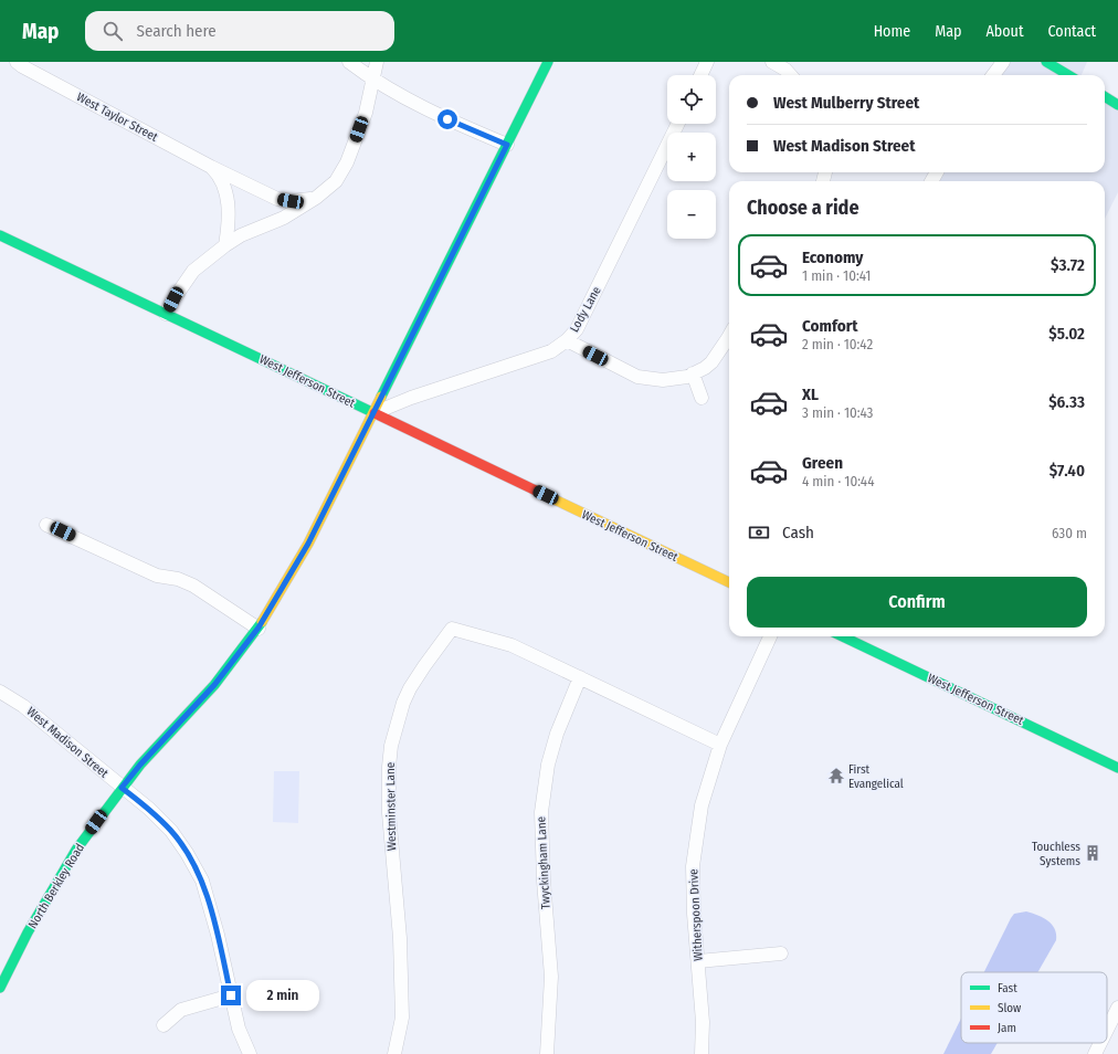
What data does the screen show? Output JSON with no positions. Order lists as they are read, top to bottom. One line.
{"streets":{"street":["West Taylor Street","Lody Lane","West Jefferson Street","West Madison Street","Westminster Lane","Twyckingham Lane","North Berkley Road","Witherspoon Drive"]},"crossings":[["Lody Lane","West Jefferson Street"],["Lody Lane","North Berkley Road"],["West Jefferson Street","North Berkley Road"],["West Madison Street","North Berkley Road"],["Westminster Lane","Twyckingham Lane"],["Westminster Lane","Witherspoon Drive"]],"places":{"temple":["First Evangelical"],"building":["Touchless Systems"]},"legend":["Fast","Slow","Jam"],"page":{"header":"Map","search":"Search here","nav":["Home","Map","About","Contact"],"map_buttons":["+","−"],"banner":["West Mulberry Street","West Madison Street"],"heading":"Choose a ride","list":[{"name":"Economy","note":"1 min · 10:41","value":"$3.72"},{"name":"Comfort","note":"2 min · 10:42","value":"$5.02"},{"name":"XL","note":"3 min · 10:43","value":"$6.33"},{"name":"Green","note":"4 min · 10:44","value":"$7.40"}],"pay":["Cash","630 m"],"buttons":"Confirm","bubble":"2 min"}}
